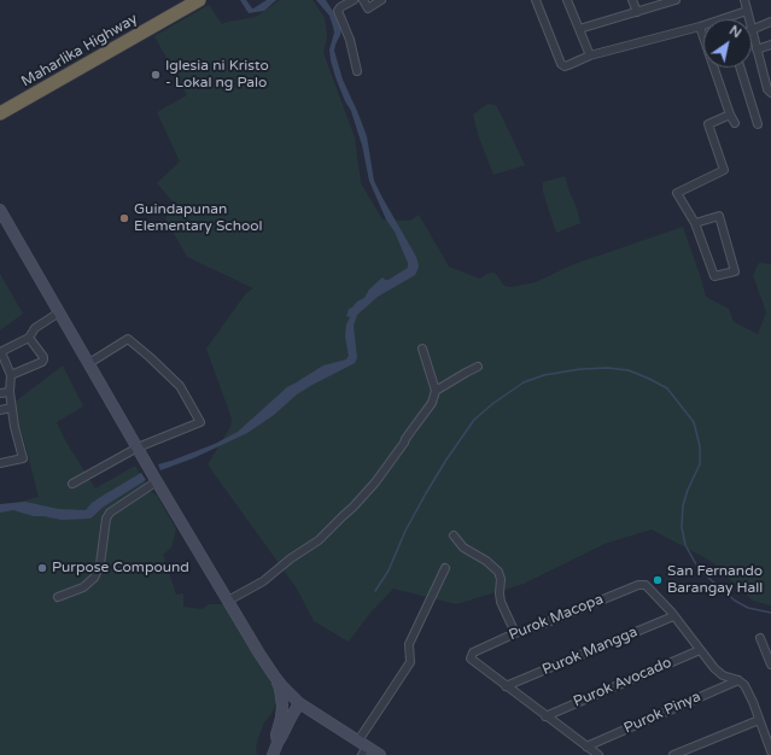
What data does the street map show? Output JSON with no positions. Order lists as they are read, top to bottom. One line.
{"streets":{"highway":["Maharlika Highway"],"street":["Purok Macopa","Purok Mangga","Purok Avocado","Purok Pinya"]},"crossings":[["Purok Macopa","Purok Mangga"]],"places":["Iglesia ni Kristo - Lokal ng Palo","Guindapunan Elementary School","Purpose Compound","San Fernando Barangay Hall"],"north":"top right"}
